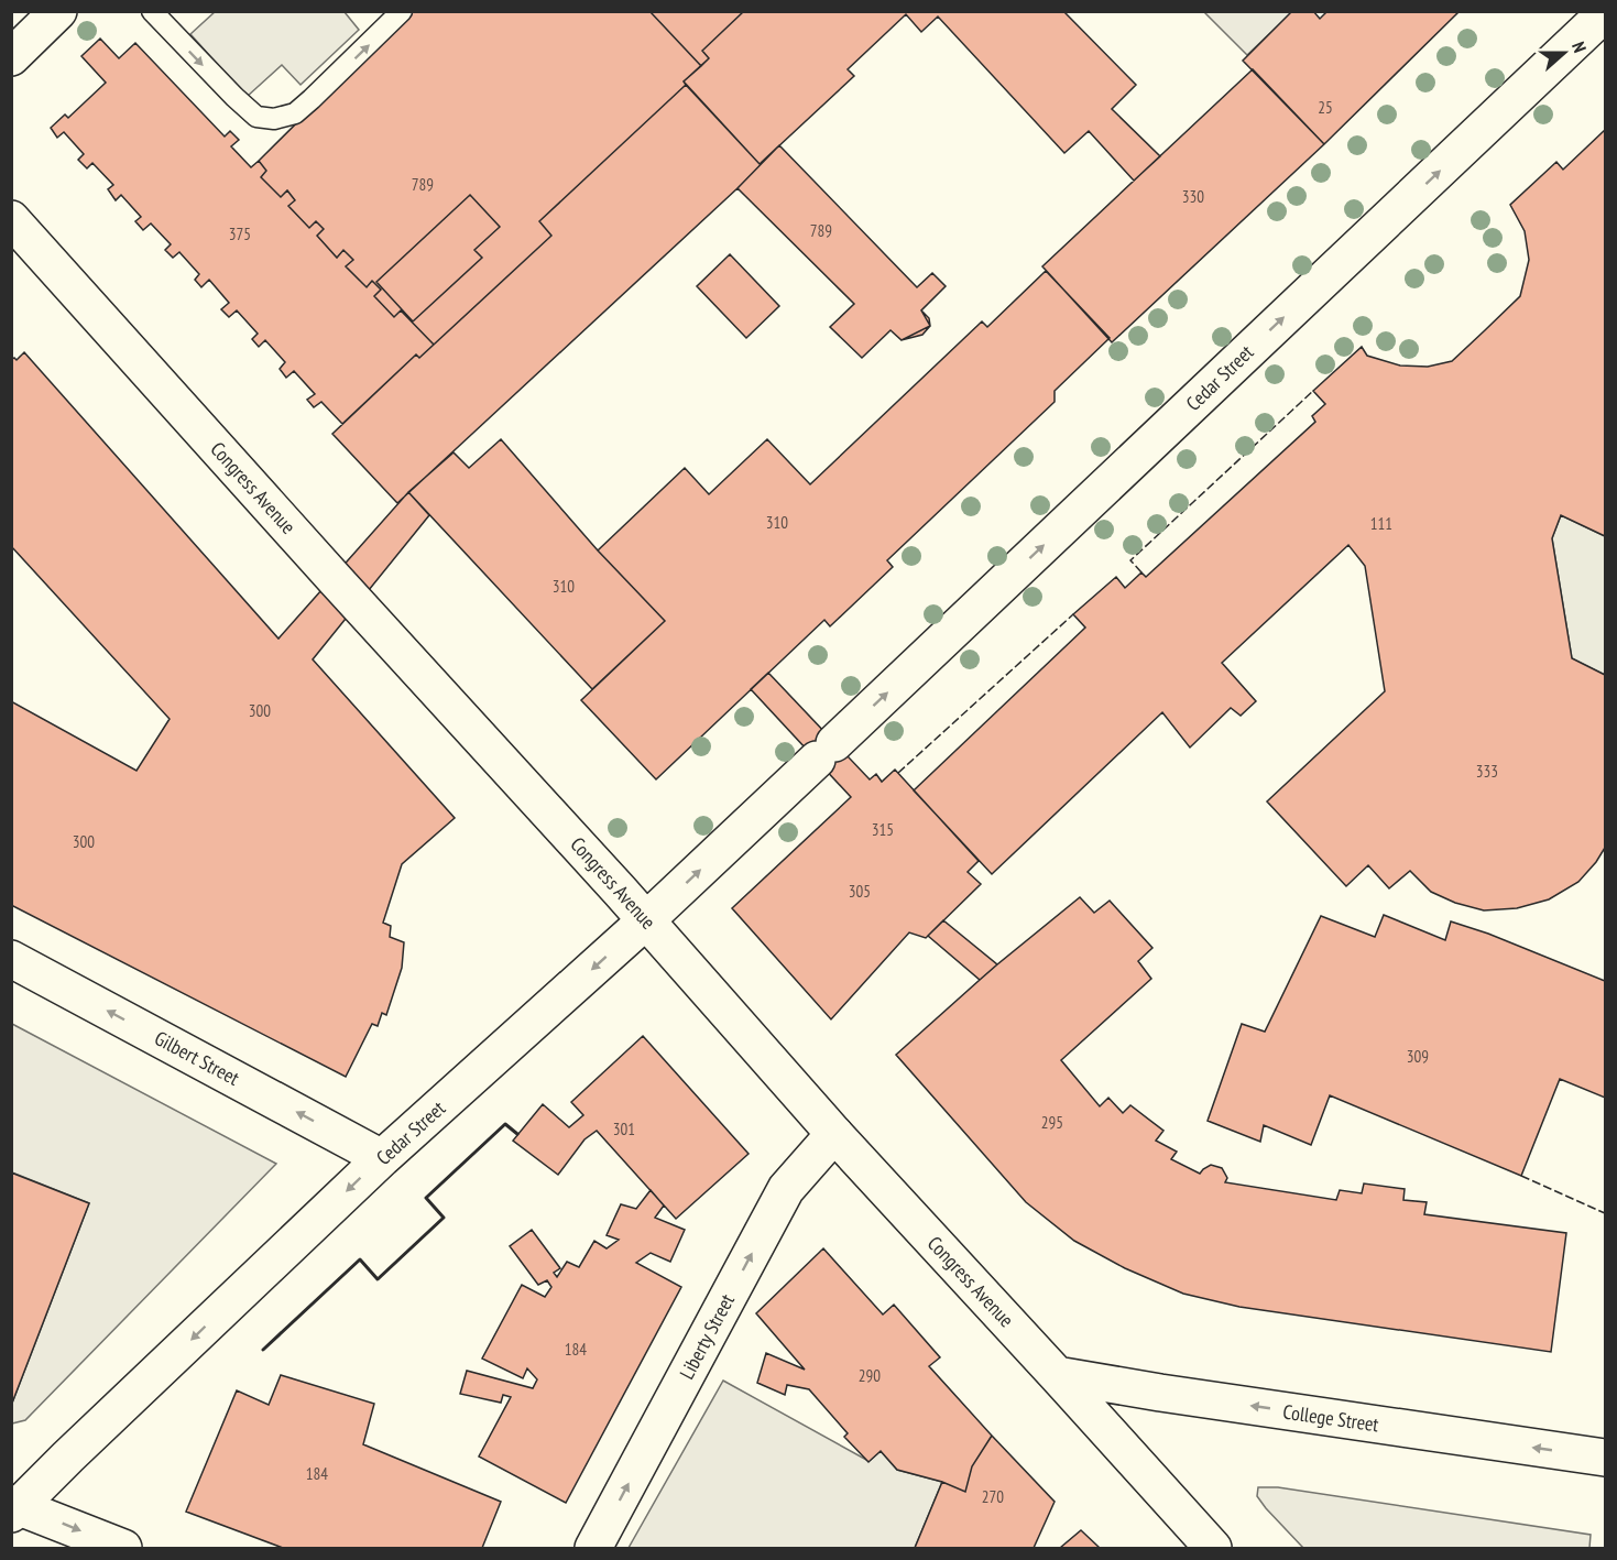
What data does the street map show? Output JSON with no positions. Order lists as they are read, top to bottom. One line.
{"streets":{"street":["Cedar Street","Congress Avenue","Gilbert Street","Liberty Street","College Street"]},"crossings":[["Cedar Street","Congress Avenue"],["Cedar Street","Gilbert Street"],["Congress Avenue","Liberty Street"],["Congress Avenue","College Street"]],"one_way":["Gilbert Street","Liberty Street","College Street"],"house_numbers":["25","789","330","789","375","310","111","310","300","333","315","300","305","309","295","301","184","290","184","270"],"north":"right"}
